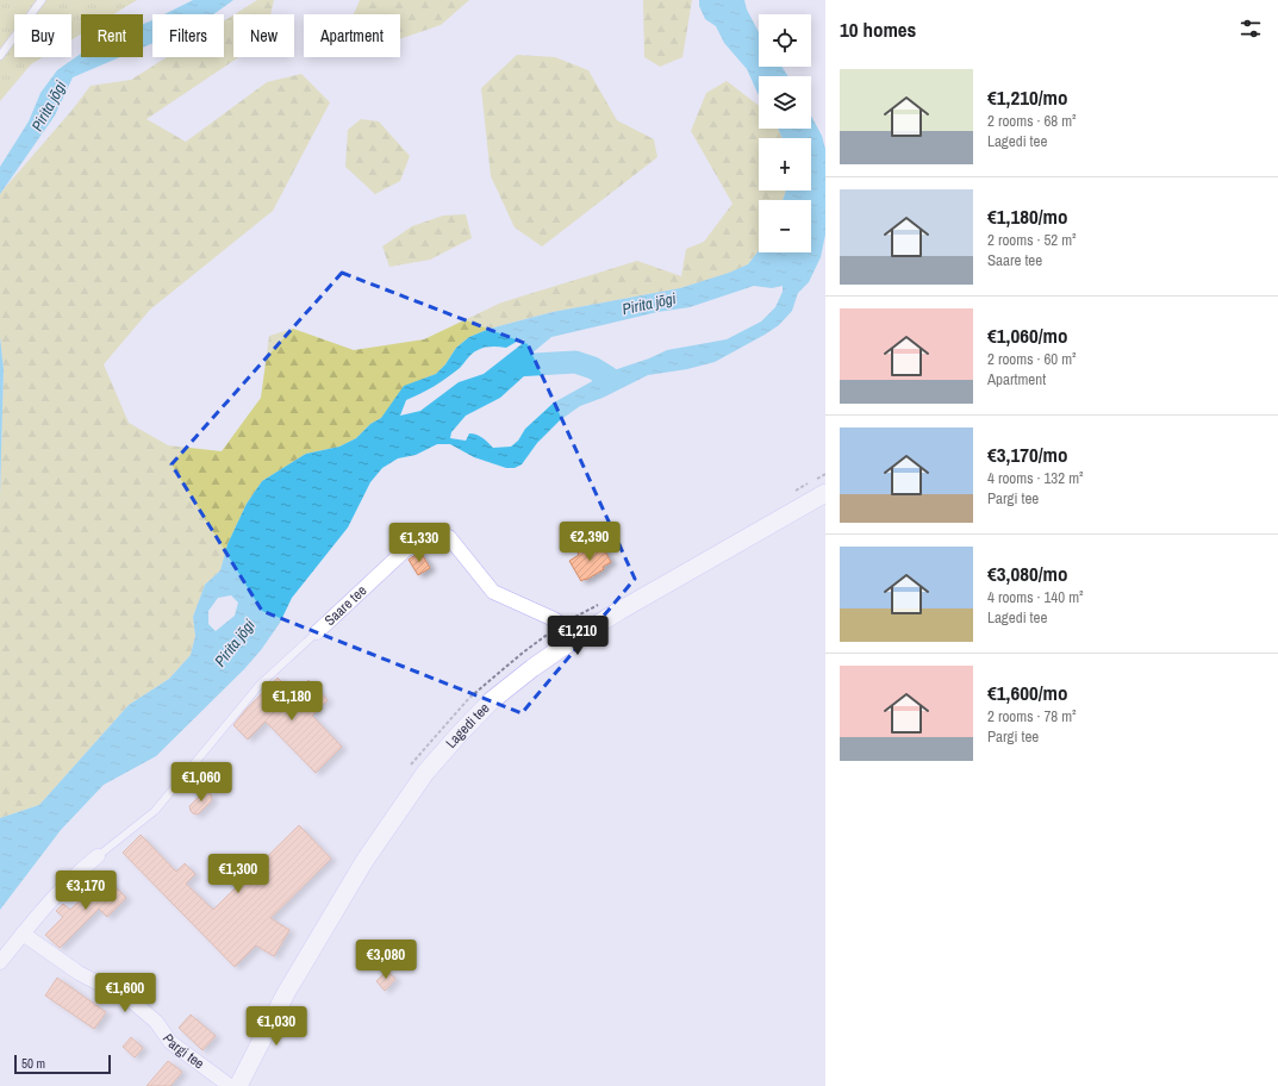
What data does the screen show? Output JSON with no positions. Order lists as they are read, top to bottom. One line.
{"streets":{"street":["Saare tee","Lagedi tee","Pargi tee"]},"crossings":[["Saare tee","Lagedi tee"]],"water":["Pirita jõgi"],"scale_bar":"50 m","page":{"heading":"10 homes","map_buttons":["+","−"],"chip":["Buy","Rent","Filters","New","Apartment"],"list":[{"name":"€1,210/mo","note":"2 rooms · 68 m² · Lagedi tee"},{"name":"€1,180/mo","note":"2 rooms · 52 m² · Saare tee"},{"name":"€1,060/mo","note":"2 rooms · 60 m² · Apartment"},{"name":"€3,170/mo","note":"4 rooms · 132 m² · Pargi tee"},{"name":"€3,080/mo","note":"4 rooms · 140 m² · Lagedi tee"},{"name":"€1,600/mo","note":"2 rooms · 78 m² · Pargi tee"}],"price":["€2,390","€1,330","€1,210","€1,180","€1,060","€1,300","€3,170","€3,080","€1,600","€1,030"],"scale":"50 m"}}
